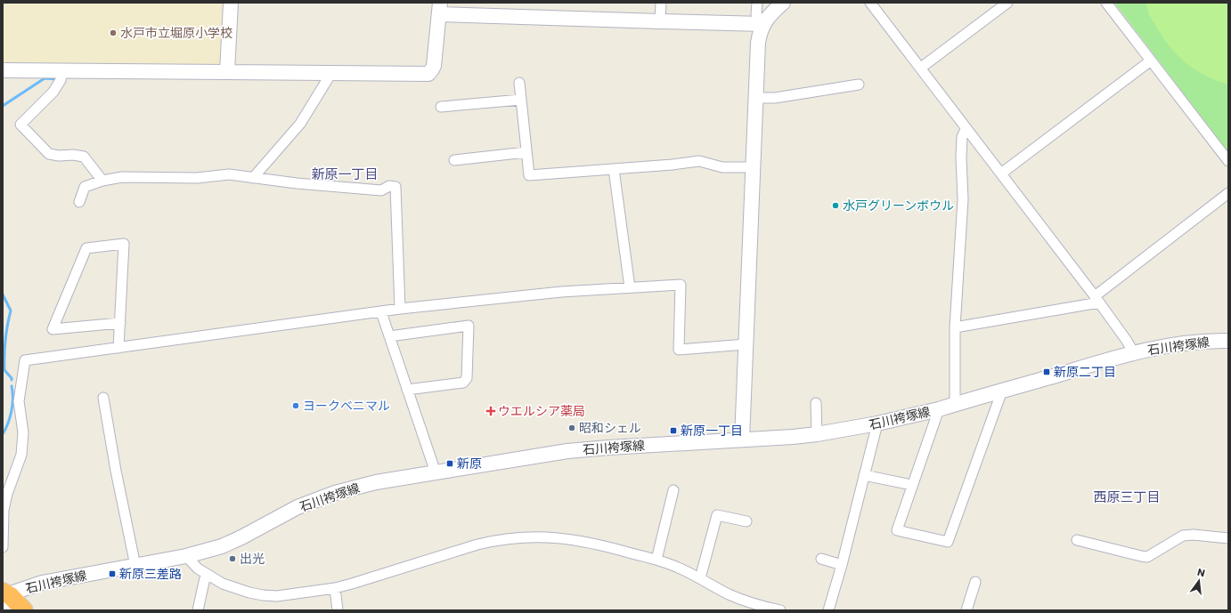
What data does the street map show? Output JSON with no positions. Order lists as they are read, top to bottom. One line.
{"streets":{"street":["石川袴塚線"]},"districts":["新原一丁目","西原三丁目"],"places":{"other":["水戸市立堀原小学校","水戸グリーンボウル","ヨークベニマル","昭和シェル","出光"],"transit":["新原二丁目","新原一丁目","新原","新原三差路"],"health":["ウエルシア薬局"]},"north":"top"}
